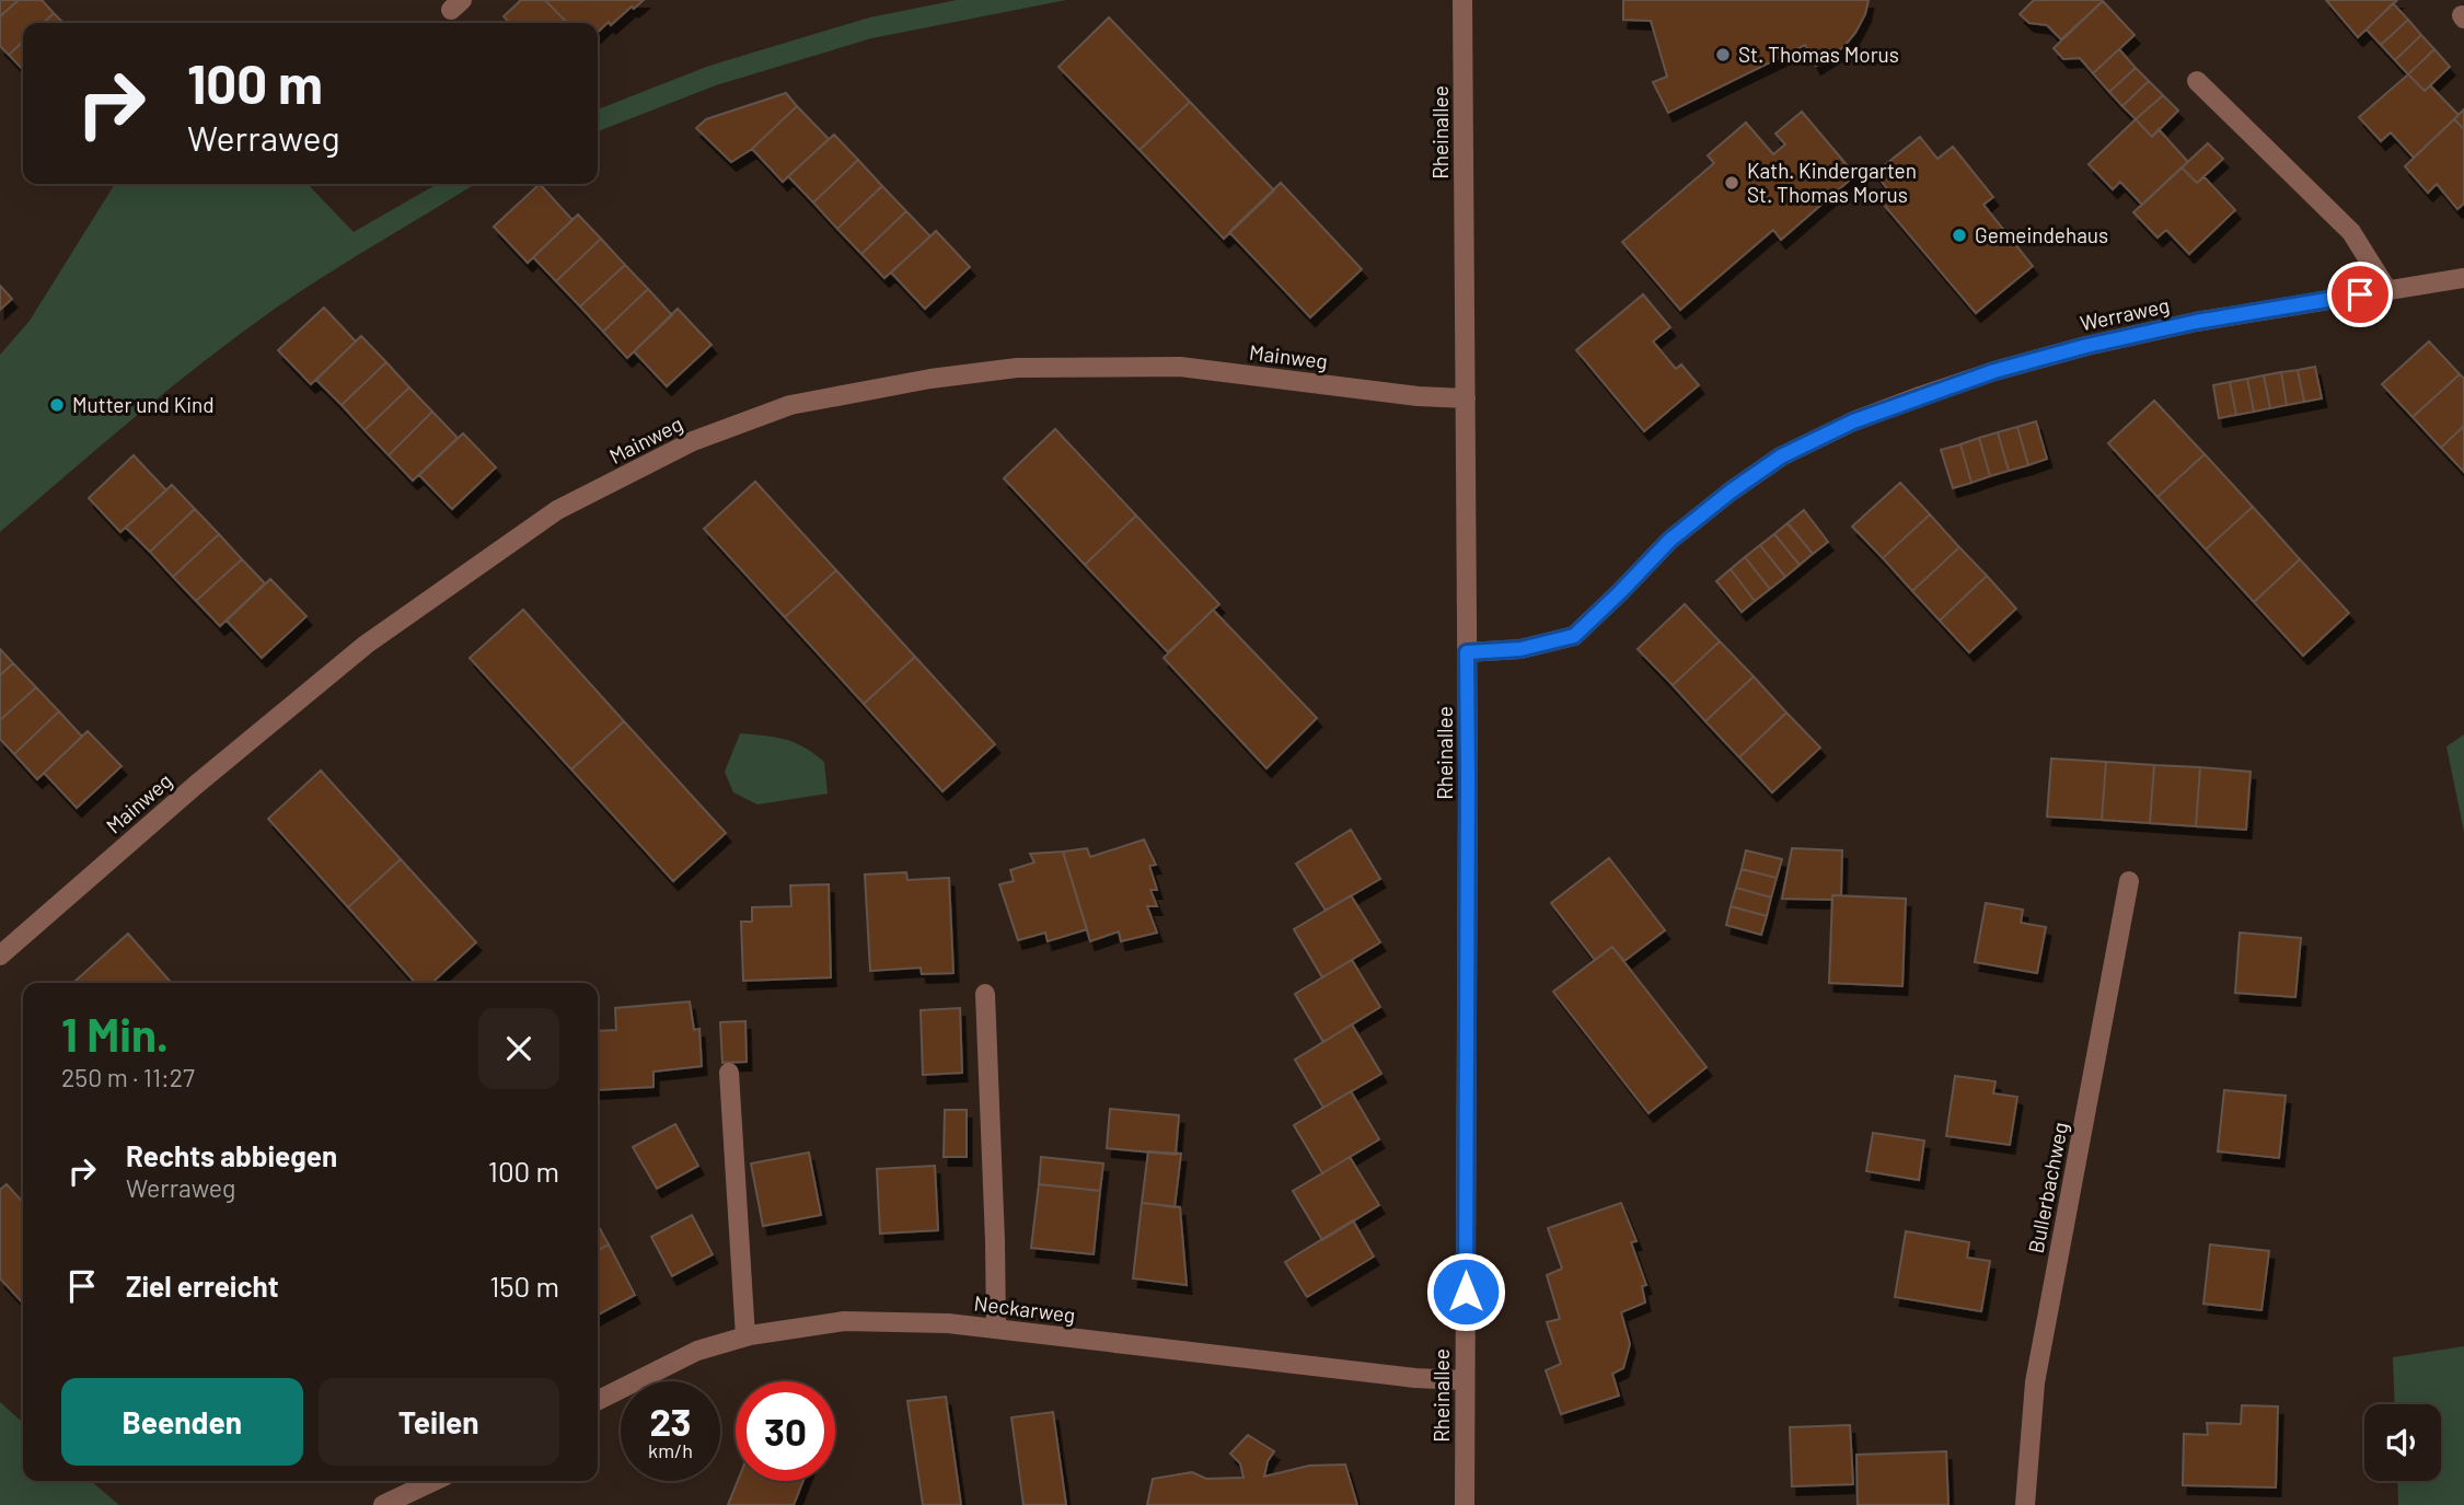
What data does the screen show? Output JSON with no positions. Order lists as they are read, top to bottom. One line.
{"streets":{"street":["Rheinallee","Werraweg","Mainweg","Bullerbachweg","Neckarweg"]},"crossings":[["Rheinallee","Werraweg"],["Rheinallee","Mainweg"],["Rheinallee","Neckarweg"]],"places":["St. Thomas Morus","Kath. Kindergarten St. Thomas Morus","Gemeindehaus","Mutter und Kind"],"page":{"turn":["100 m","Werraweg"],"heading":["1 Min.","250 m · 11:27"],"list":[{"name":"Rechts abbiegen","note":"Werraweg","value":"100 m"},{"name":"Ziel erreicht","value":"150 m"}],"buttons":["Beenden","Teilen"],"speed":"23 km/h","limit":"30"}}
